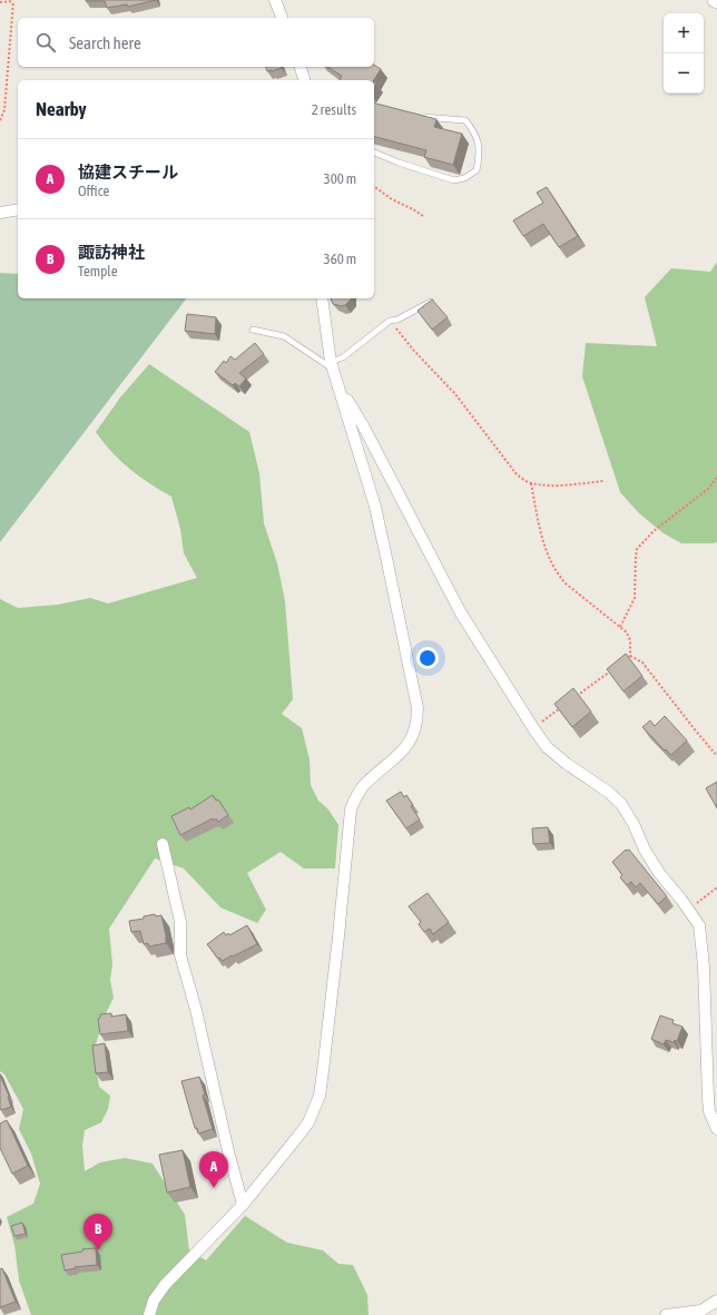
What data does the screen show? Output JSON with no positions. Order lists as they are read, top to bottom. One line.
{"page":{"map_buttons":["+","−"],"search":"Search here","heading":["Nearby","2 results"],"list":[{"mark":"A","name":"協建スチール","note":"Office","value":"300 m"},{"mark":"B","name":"諏訪神社","note":"Temple","value":"360 m"}],"pins":["A","B"]}}
